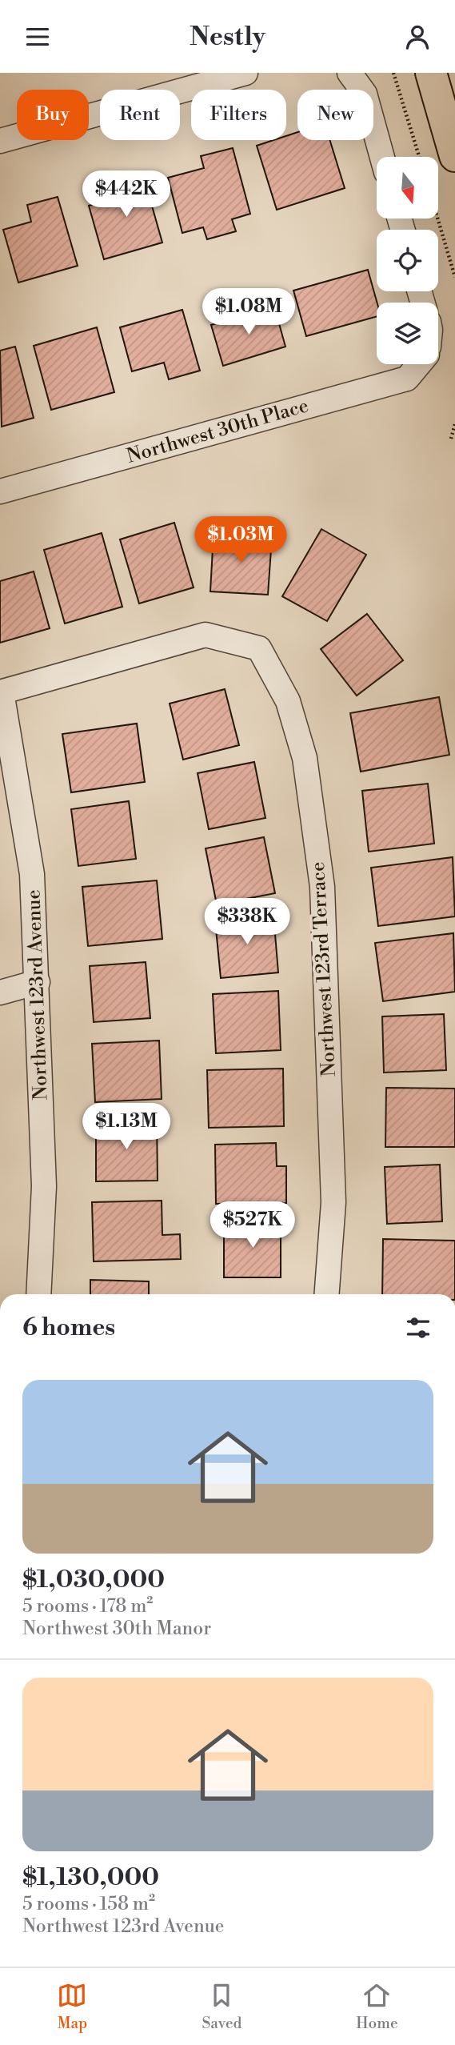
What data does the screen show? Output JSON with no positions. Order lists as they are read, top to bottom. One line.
{"streets":{"street":["Northwest 30th Place","Northwest 123rd Terrace","Northwest 123rd Avenue"]},"crossings":[["Northwest 123rd Terrace","Northwest 123rd Avenue"]],"north":"bottom","page":{"header":"Nestly","chip":["Buy","Rent","Filters","New"],"price":["$442K","$1.08M","$1.03M","$338K","$1.13M","$527K"],"heading":"6 homes","list":[{"name":"$1,030,000","note":"5 rooms · 178 m² · Northwest 30th Manor"},{"name":"$1,130,000","note":"5 rooms · 158 m² · Northwest 123rd Avenue"}],"tabs":["Map","Saved","Home"]}}
